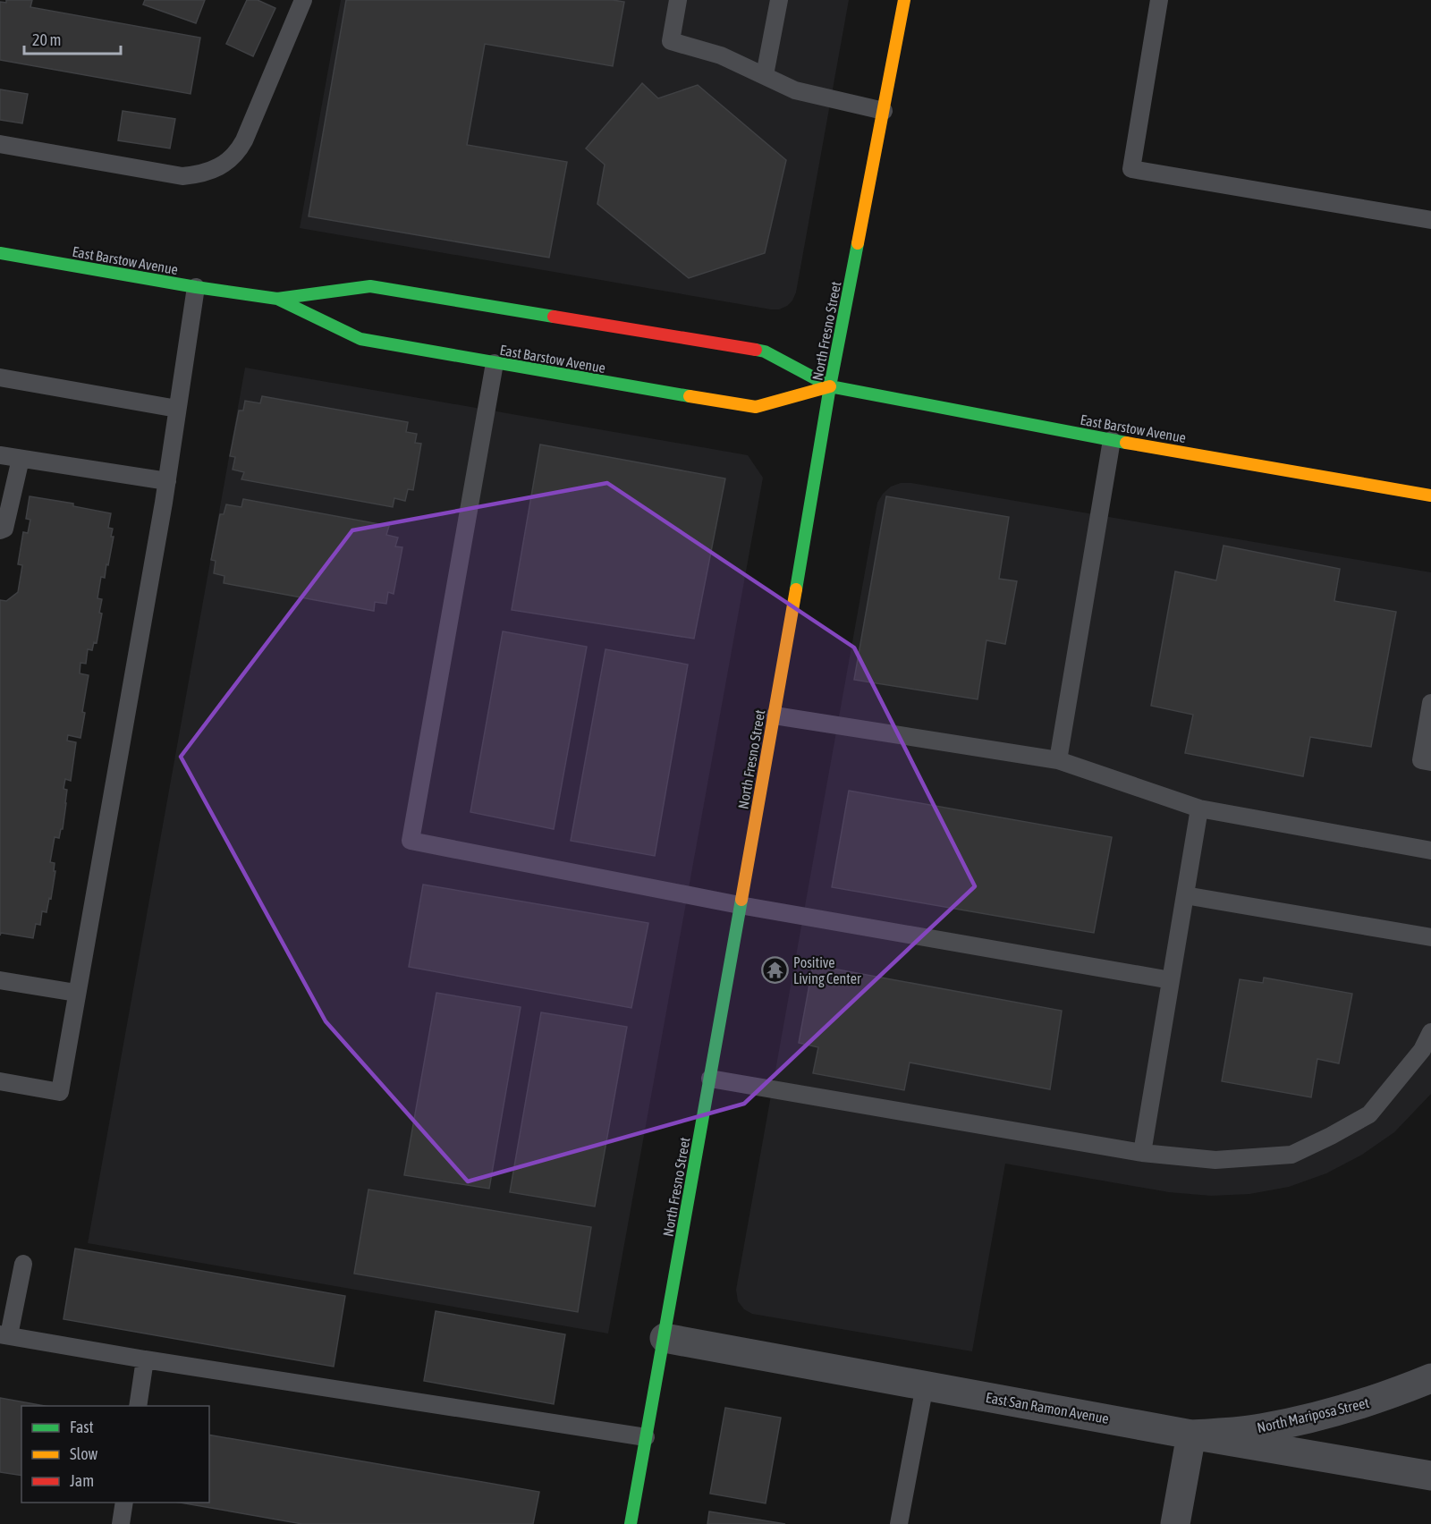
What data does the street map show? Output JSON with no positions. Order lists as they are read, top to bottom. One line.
{"streets":{"main road":["East Barstow Avenue","North Fresno Street"],"street":["East San Ramon Avenue","North Mariposa Street"]},"crossings":[["East Barstow Avenue","North Fresno Street"],["North Fresno Street","East San Ramon Avenue"],["East San Ramon Avenue","North Mariposa Street"]],"places":{"temple":["Positive Living Center"]},"legend":["Fast","Slow","Jam"],"scale_bar":"20 m"}
